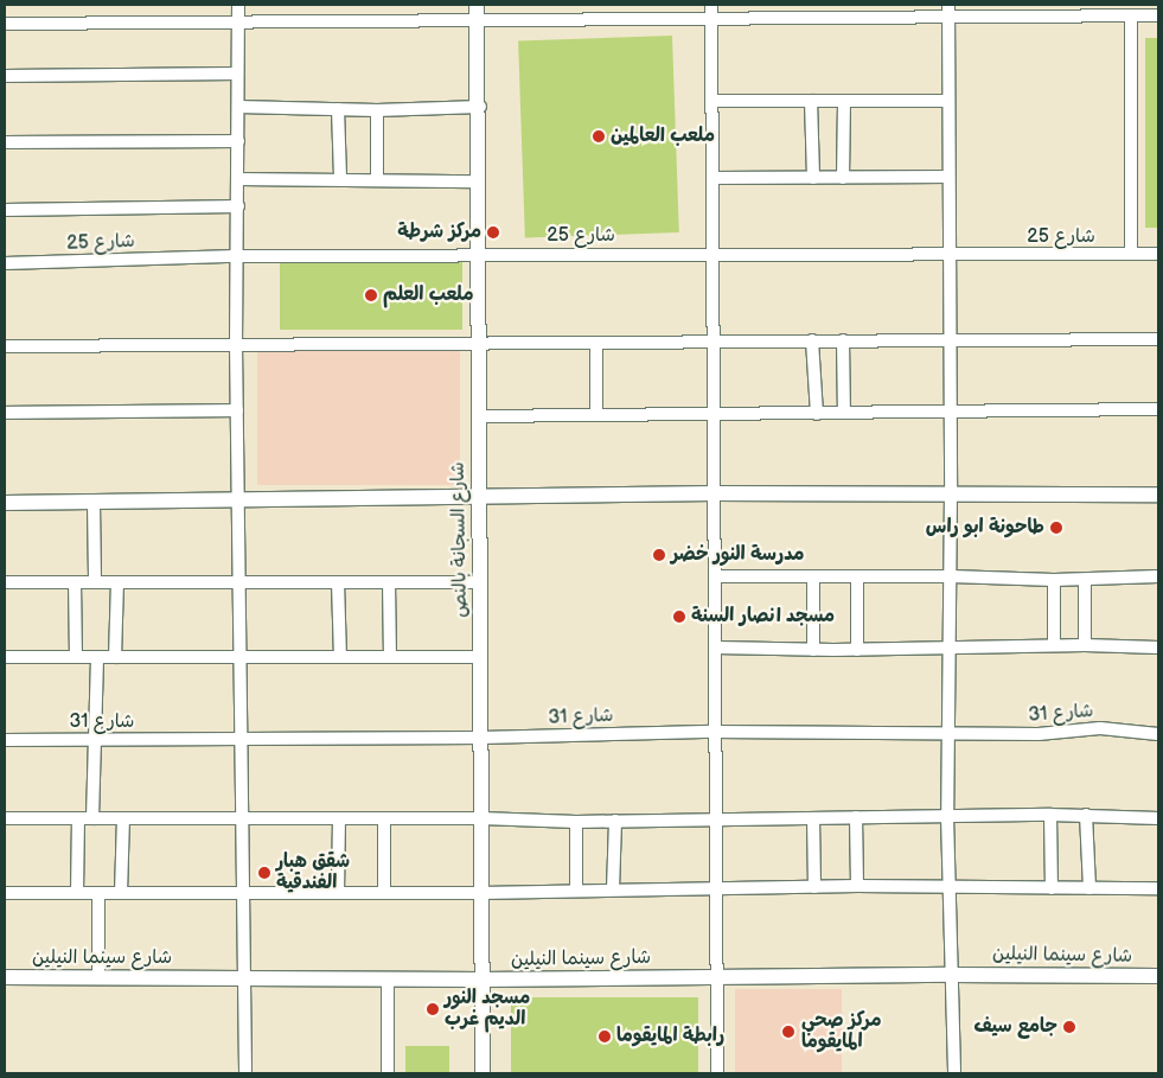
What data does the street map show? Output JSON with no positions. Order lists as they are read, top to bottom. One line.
{"streets":{"street":["شارع 25","شارع السجانة بالنص","شارع 31","شارع سينما النيلين"]},"crossings":[["شارع 25","شارع السجانة بالنص"],["شارع السجانة بالنص","شارع 31"],["شارع السجانة بالنص","شارع سينما النيلين"]],"places":["ملعب العالمين","مركز شرطة","ملعب العلم","طاحونة ابو راس","مدرسة النور خضر","مسجد انصار السنة","شقق هبار الفندقية","مسجد النور الديم غرب","جامع سيف","مركز صحي المايقوما","رابطة المايقوما"]}
